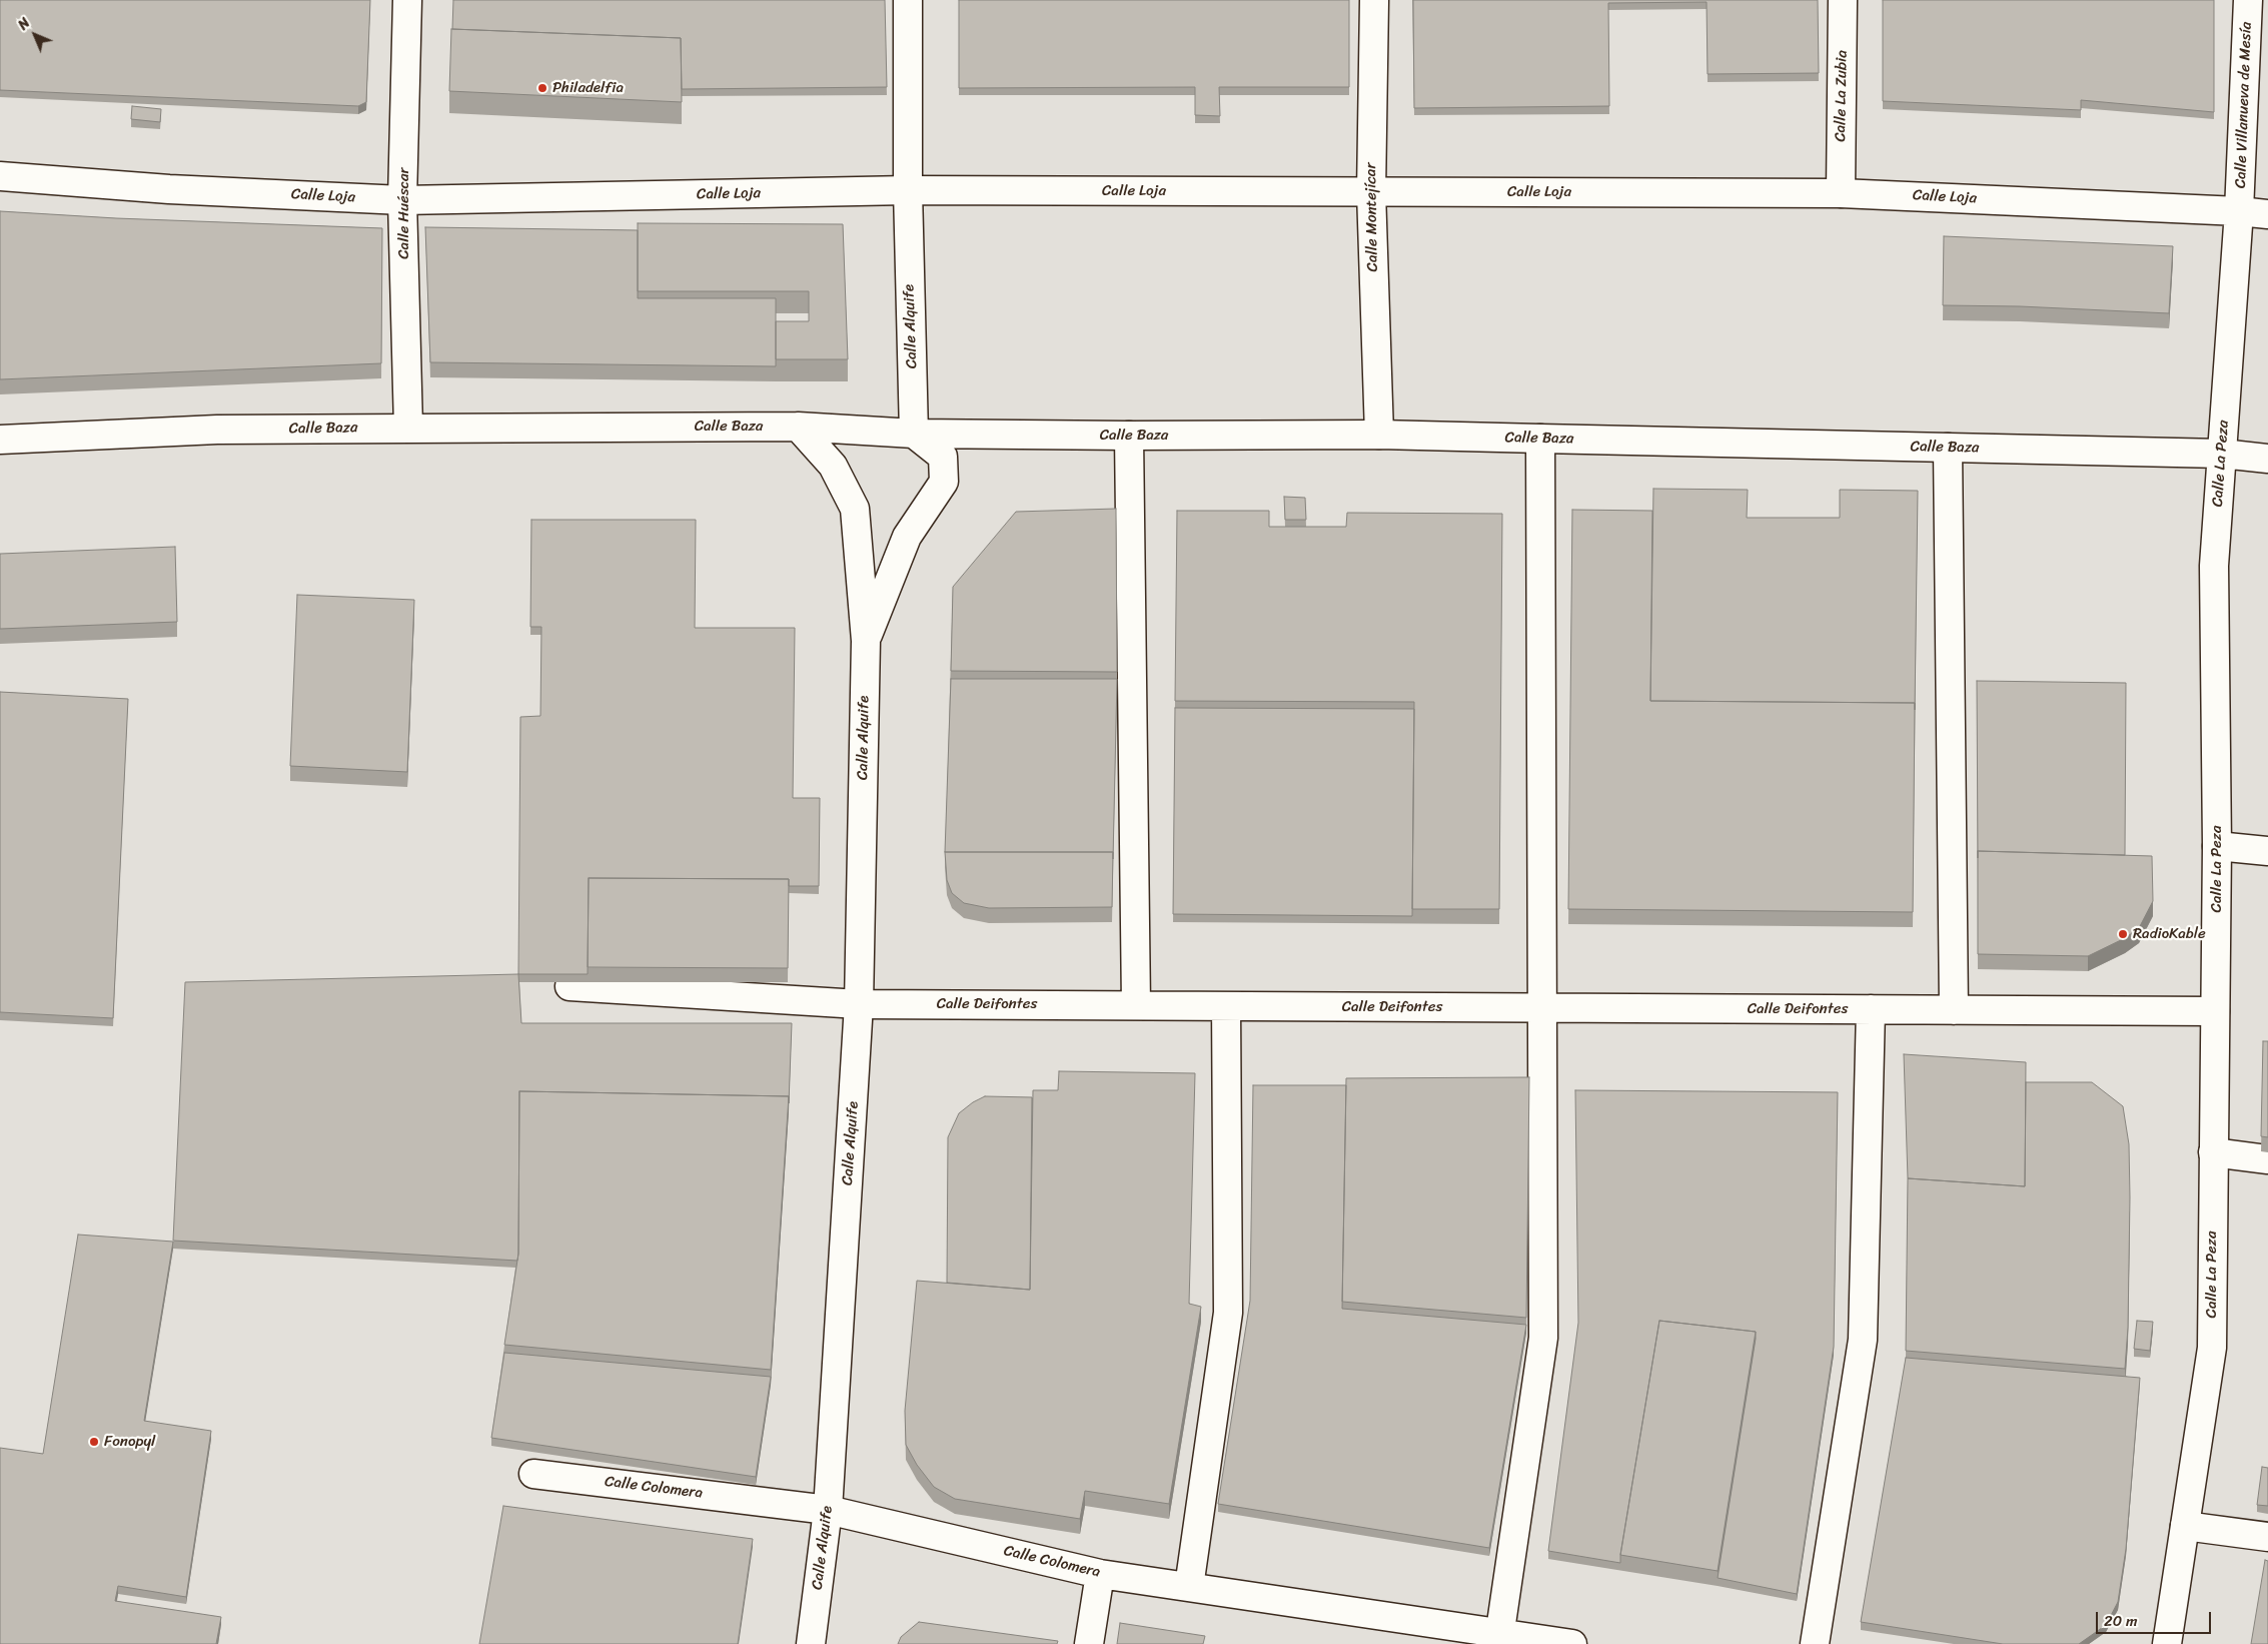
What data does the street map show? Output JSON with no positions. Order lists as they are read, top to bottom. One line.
{"streets":{"street":["Calle La Zubia","Calle Villanueva de Mesía","Calle Loja","Calle Huéscar","Calle Montejícar","Calle Alquife","Calle Baza","Calle La Peza","Calle Deifontes","Calle Colomera"]},"crossings":[["Calle La Zubia","Calle Loja"],["Calle Villanueva de Mesía","Calle Loja"],["Calle Villanueva de Mesía","Calle La Peza"],["Calle Loja","Calle Huéscar"],["Calle Loja","Calle Montejícar"],["Calle Loja","Calle Alquife"],["Calle Loja","Calle La Peza"],["Calle Huéscar","Calle Baza"],["Calle Montejícar","Calle Baza"],["Calle Alquife","Calle Baza"],["Calle Alquife","Calle Deifontes"],["Calle Alquife","Calle Colomera"],["Calle Baza","Calle La Peza"],["Calle La Peza","Calle Deifontes"]],"places":["Philadelfia","RadioKable","Fonopyl"],"scale_bar":"20 m","north":"top left"}
